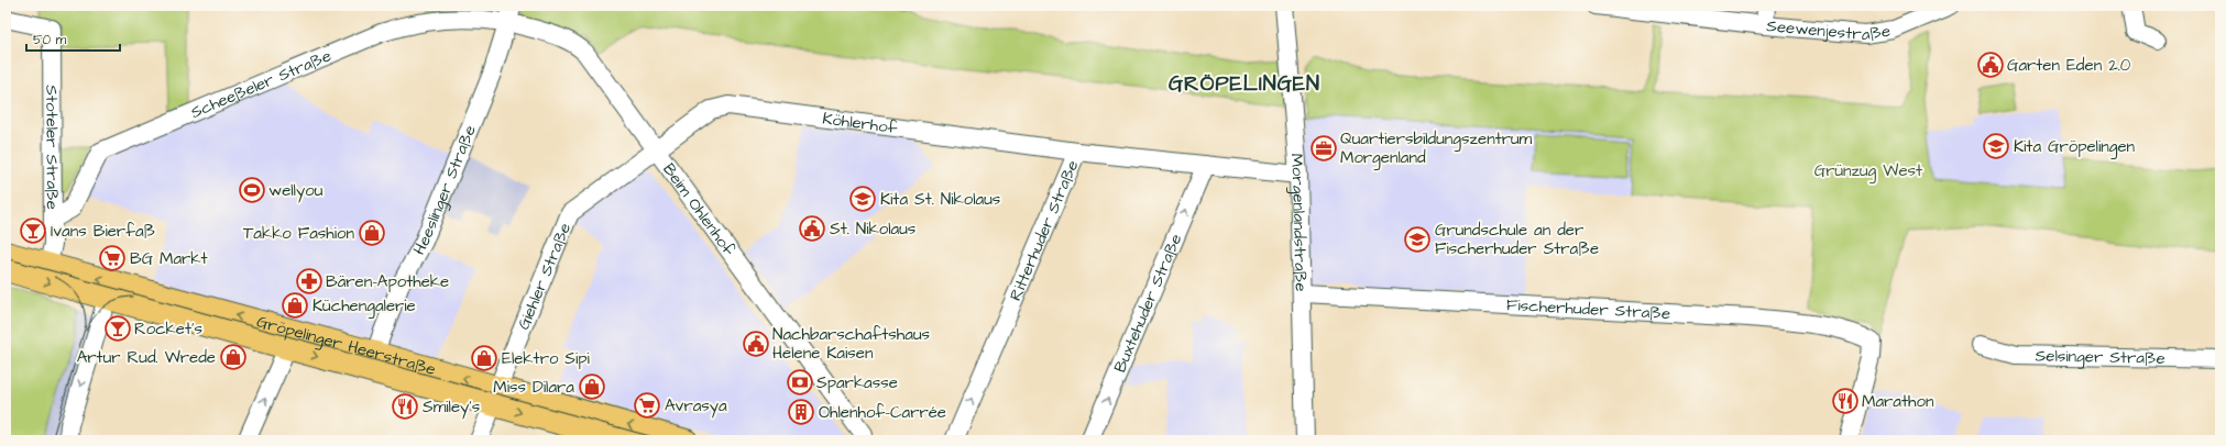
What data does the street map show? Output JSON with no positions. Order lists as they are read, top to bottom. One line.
{"streets":{"main road":["Gröpelinger Heerstraße"],"street":["Seewenjestraße","Scheeßeler Straße","Köhlerhof","Stoteler Straße","Heeslinger Straße","Beim Ohlenhof","Morgenlandstraße","Ritterhuder Straße","Giehler Straße","Buxtehuder Straße","Fischerhuder Straße","Selsinger Straße"]},"crossings":[["Scheeßeler Straße","Stoteler Straße"],["Scheeßeler Straße","Heeslinger Straße"],["Scheeßeler Straße","Beim Ohlenhof"],["Köhlerhof","Beim Ohlenhof"],["Köhlerhof","Ritterhuder Straße"],["Köhlerhof","Giehler Straße"],["Stoteler Straße","Gröpelinger Heerstraße"],["Heeslinger Straße","Beim Ohlenhof"],["Heeslinger Straße","Gröpelinger Heerstraße"],["Beim Ohlenhof","Giehler Straße"],["Morgenlandstraße","Ritterhuder Straße"],["Morgenlandstraße","Fischerhuder Straße"],["Ritterhuder Straße","Buxtehuder Straße"],["Giehler Straße","Gröpelinger Heerstraße"]],"one_way":["Ritterhuder Straße","Buxtehuder Straße"],"districts":["GRÖPELINGEN"],"parks":["Grünzug West"],"places":{"public building":["Garten Eden 2.0","St. Nikolaus","Nachbarschaftshaus Helene Kaisen"],"school or university":["Kita Gröpelingen","Kita St. Nikolaus","Grundschule an der Fischerhuder Straße"],"office":["Quartiersbildungszentrum Morgenland"],"sports":["wellyou"],"bar":["Ivans Bierfaß","Rocket's"],"shop":["Takko Fashion","Küchengalerie","Artur Rud. Wrede","Elektro Sipi","Miss Dilara"],"supermarket":["BG Markt","Avrasya"],"pharmacy":["Bären-Apotheke"],"bank":["Sparkasse"],"restaurant":["Marathon","Smiley's"],"building":["Ohlenhof-Carrée"]},"scale_bar":"50 m"}
